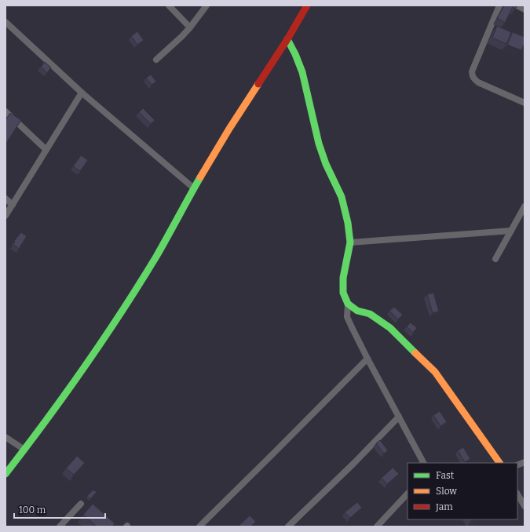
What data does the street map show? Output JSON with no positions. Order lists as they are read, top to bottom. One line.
{"legend":["Fast","Slow","Jam"],"scale_bar":"100 m"}
